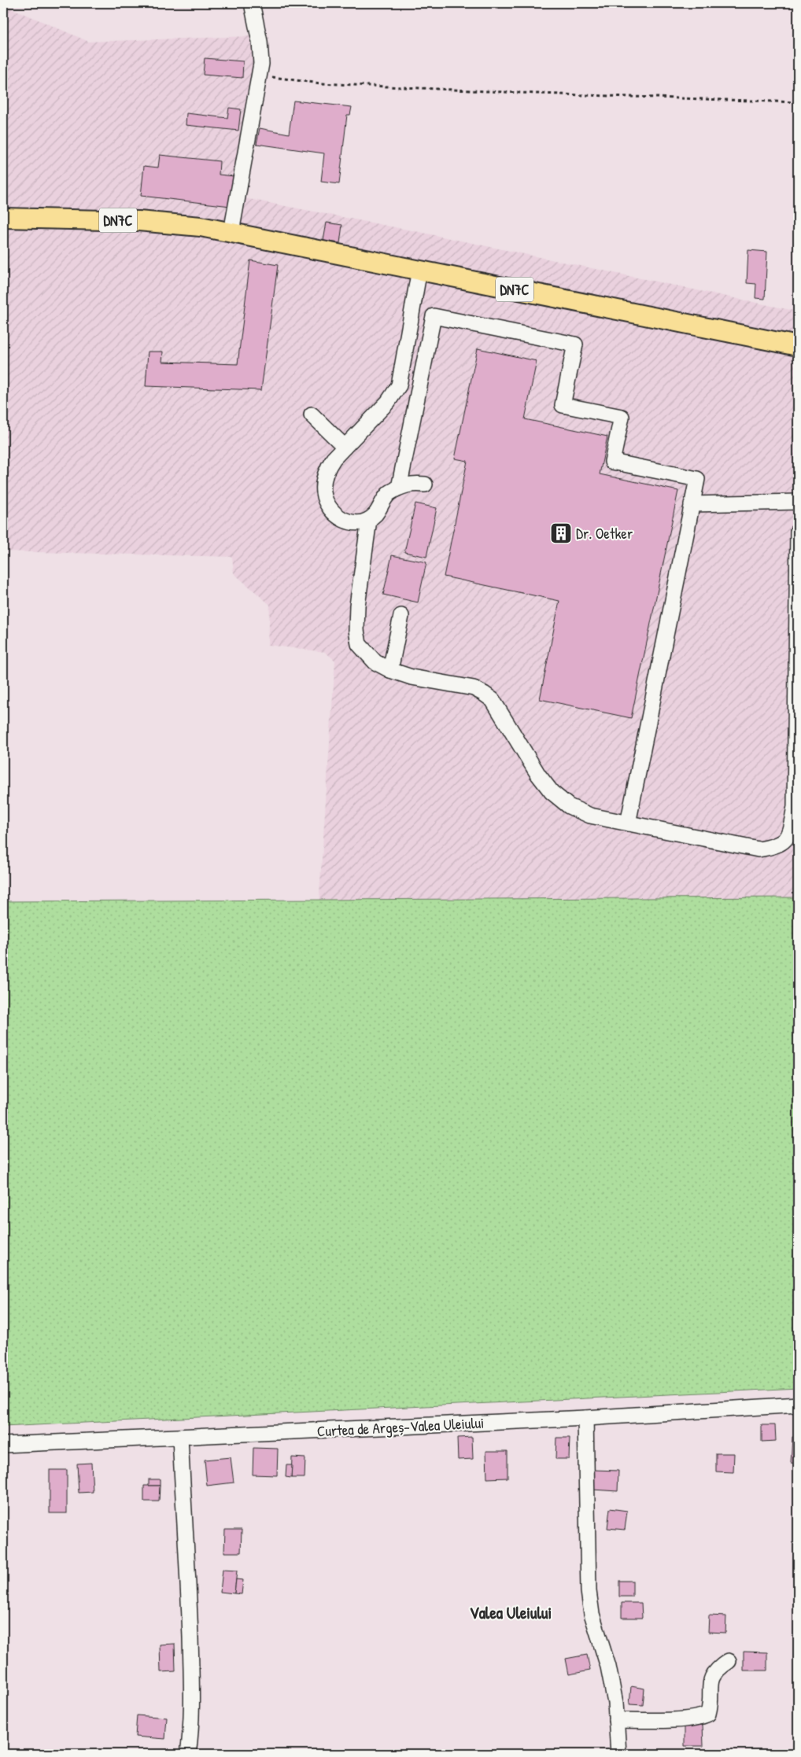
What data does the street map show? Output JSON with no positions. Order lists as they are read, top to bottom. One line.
{"streets":{"main road":["DN7C"],"street":["Curtea de Argeș-Valea Uleiului"]},"districts":["Valea Uleiului"],"places":{"building":["Dr. Oetker"]}}
